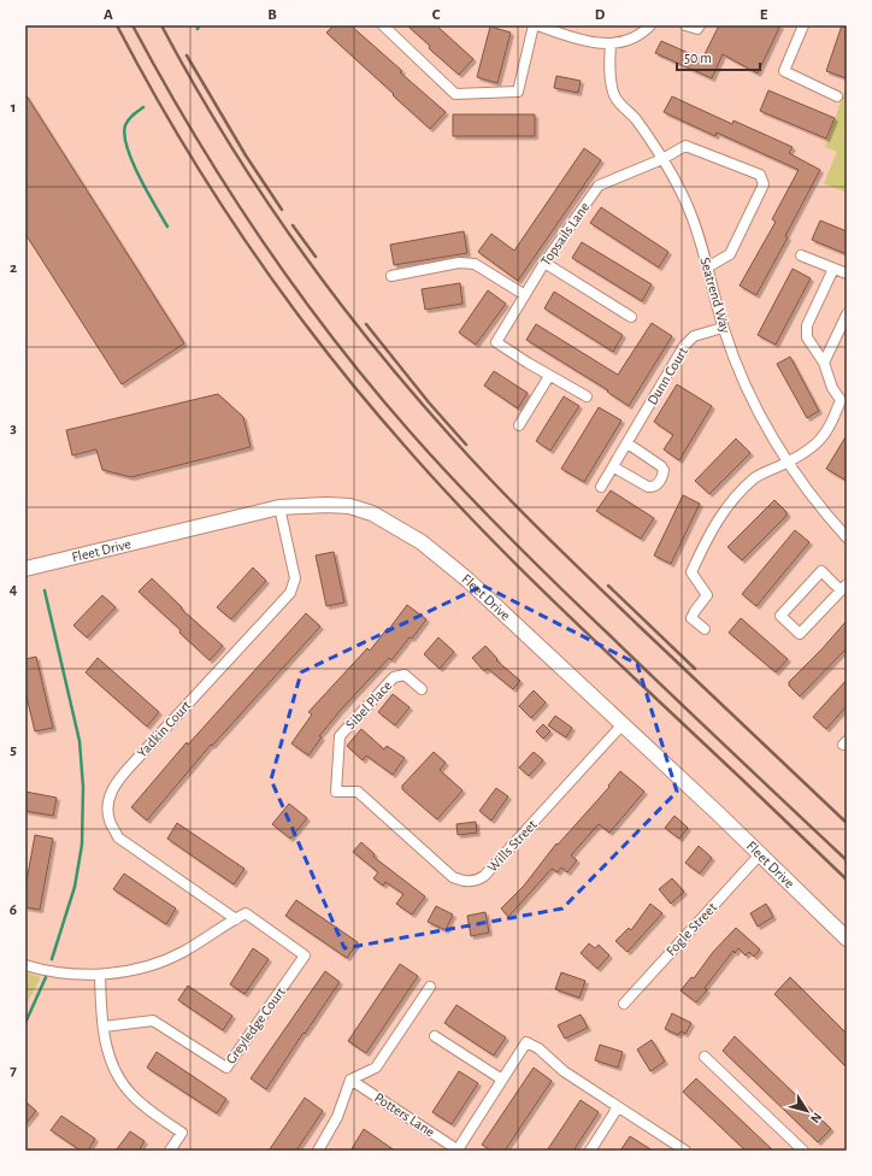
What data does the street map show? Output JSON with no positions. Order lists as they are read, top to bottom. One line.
{"streets":{"street":["Topsails Lane","Seatrend Way","Dunn Court","Fleet Drive","Sibel Place","Yadkin Court","Wills Street","Fogle Street","Greyledge Court","Potters Lane"]},"crossings":[["Topsails Lane","Seatrend Way"],["Seatrend Way","Dunn Court"],["Fleet Drive","Yadkin Court"],["Fleet Drive","Wills Street"],["Fleet Drive","Fogle Street"],["Sibel Place","Wills Street"],["Yadkin Court","Greyledge Court"]],"scale_bar":"50 m","north":"bottom right","grid":{"columns":["A","B","C","D","E"],"rows":["1","2","3","4","5","6","7"]}}
